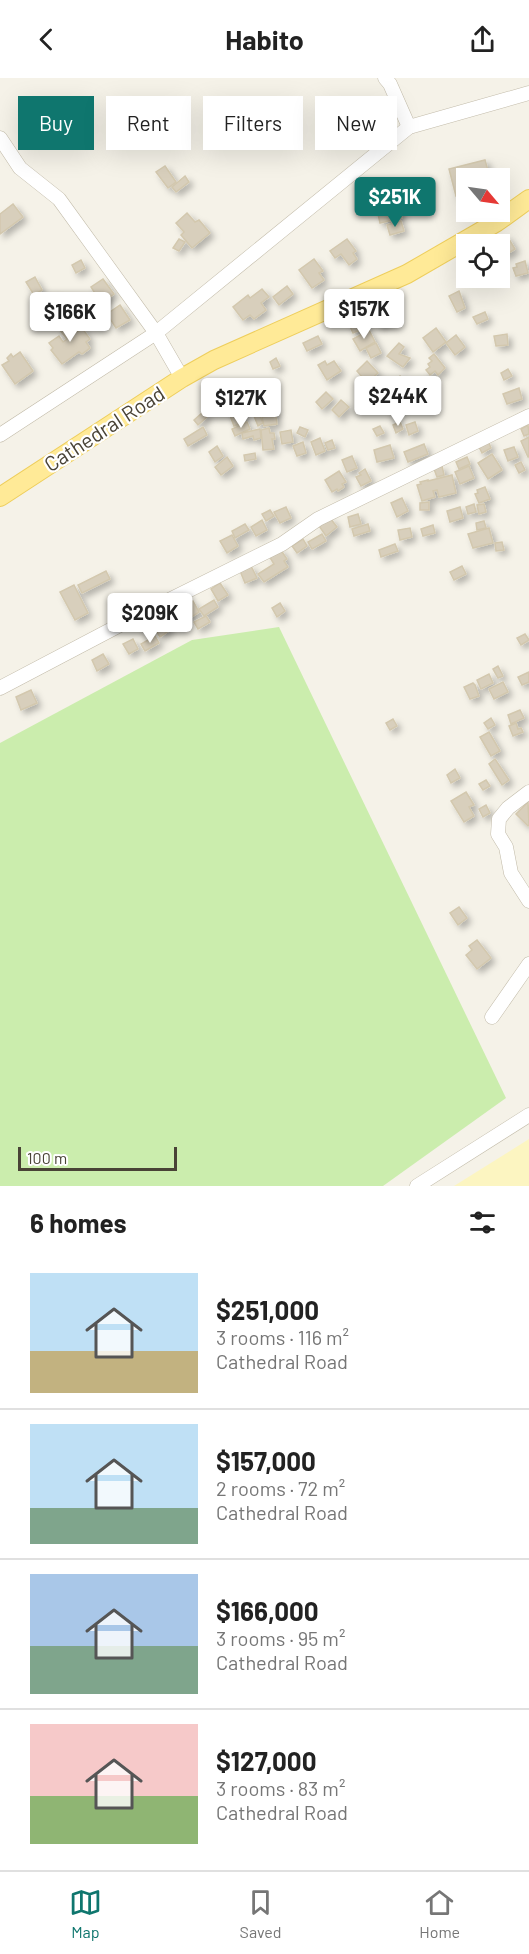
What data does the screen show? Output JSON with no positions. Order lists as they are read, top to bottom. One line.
{"streets":{"main road":["Cathedral Road"]},"scale_bar":"100 m","north":"bottom right","page":{"header":"Habito","chip":["Buy","Rent","Filters","New"],"price":["$251K","$157K","$166K","$244K","$127K","$209K"],"scale":"100 m","heading":"6 homes","list":[{"name":"$251,000","note":"3 rooms · 116 m² · Cathedral Road"},{"name":"$157,000","note":"2 rooms · 72 m² · Cathedral Road"},{"name":"$166,000","note":"3 rooms · 95 m² · Cathedral Road"},{"name":"$127,000","note":"3 rooms · 83 m² · Cathedral Road"}],"tabs":["Map","Saved","Home"]}}
